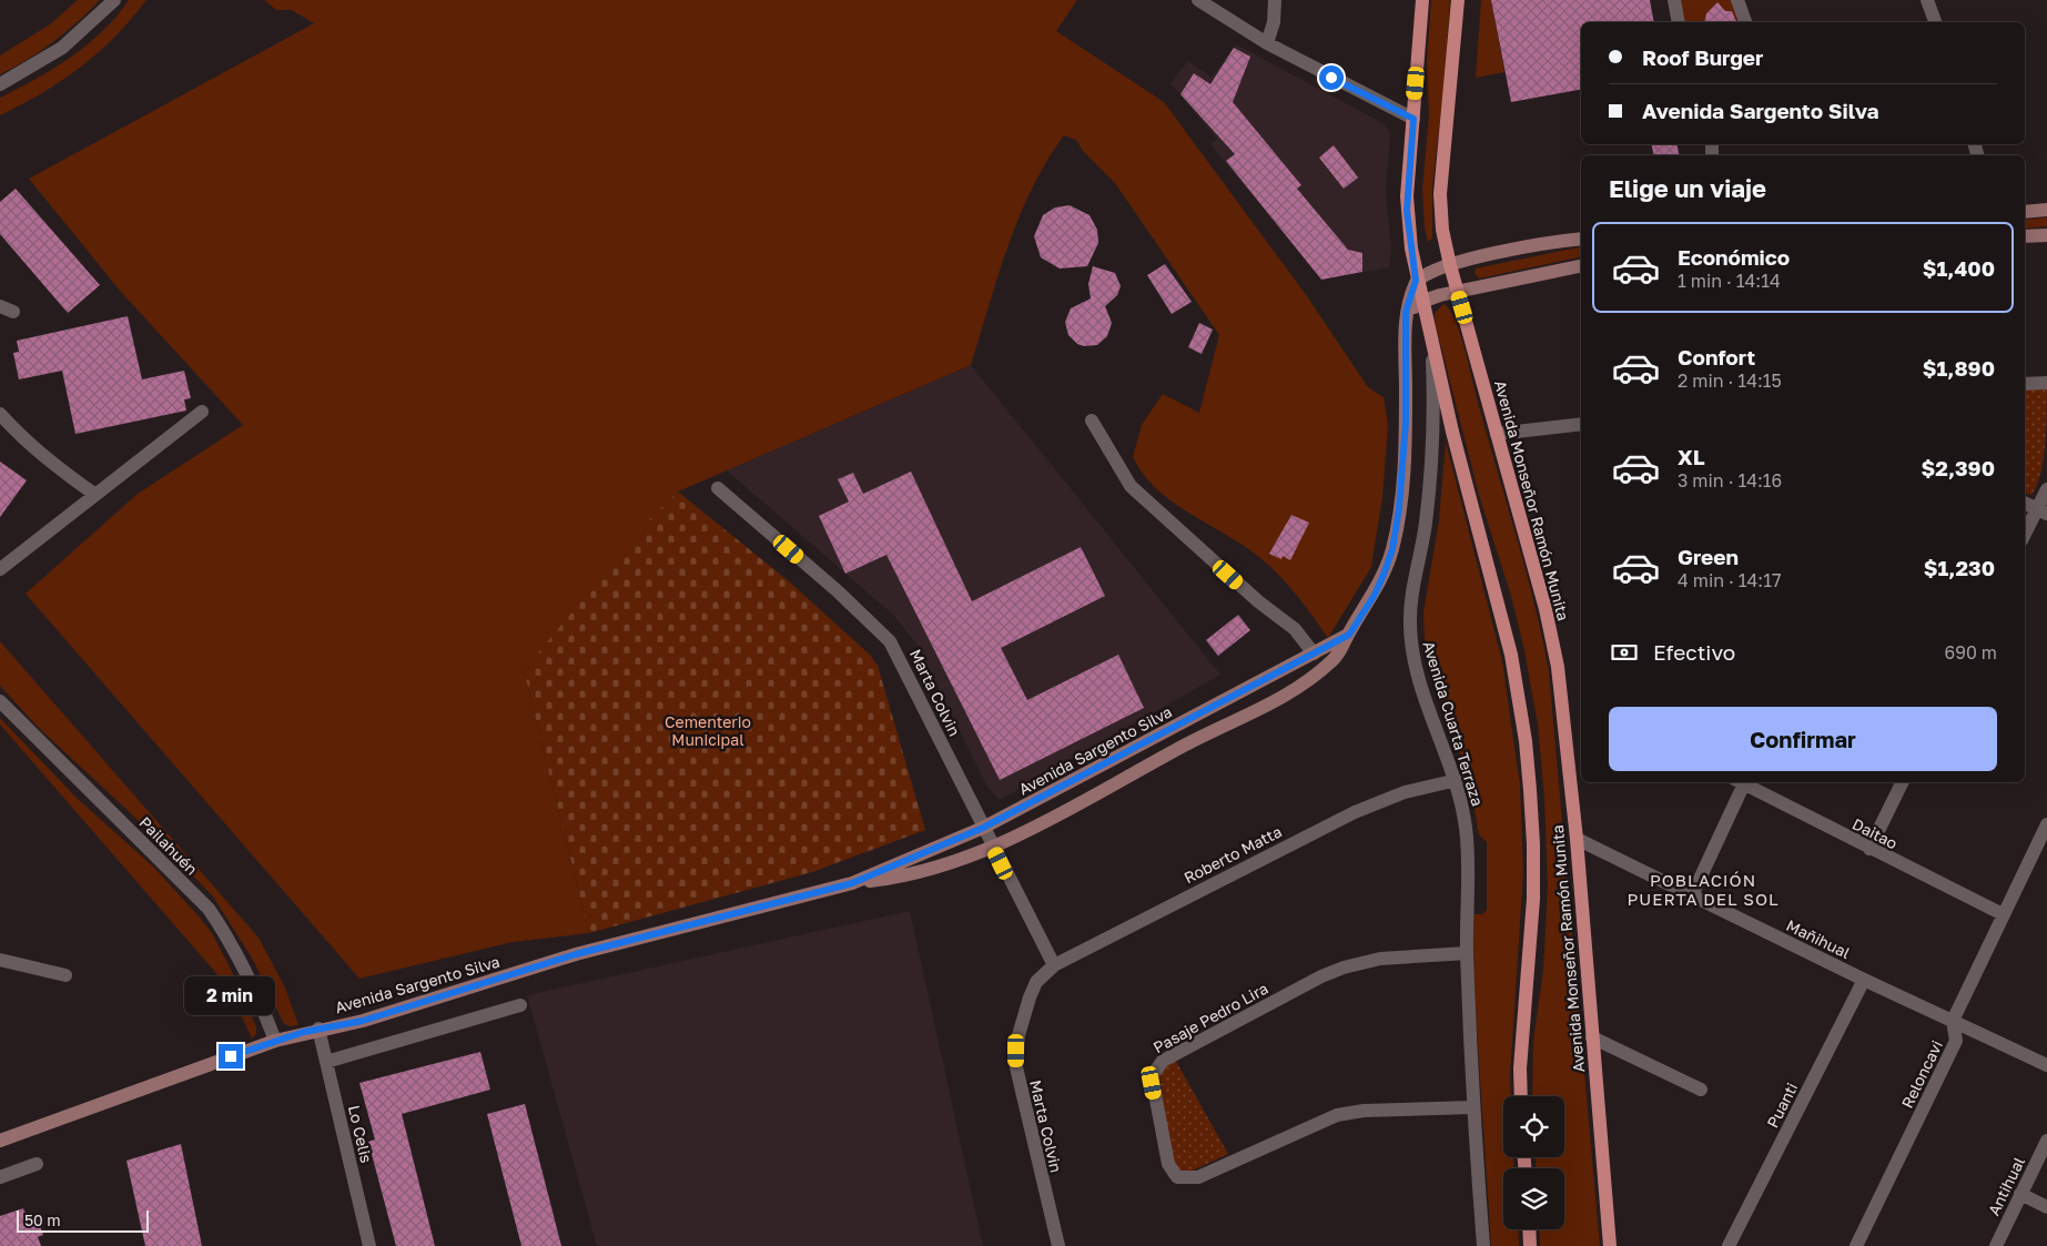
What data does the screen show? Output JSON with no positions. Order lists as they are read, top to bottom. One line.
{"streets":{"main road":["Avenida Monseñor Ramón Munita","Avenida Sargento Silva"],"street":["Marta Colvin","Avenida Cuarta Terraza","Daitao","Pailahuén","Roberto Matta","Mañihual","Pasaje Pedro Lira","Reloncavi","Puanti","Lo Celis","Antihual"]},"crossings":[["Avenida Monseñor Ramón Munita","Avenida Cuarta Terraza"],["Avenida Monseñor Ramón Munita","Avenida Sargento Silva"],["Avenida Monseñor Ramón Munita","Mañihual"],["Marta Colvin","Avenida Sargento Silva"],["Marta Colvin","Roberto Matta"],["Avenida Cuarta Terraza","Roberto Matta"],["Avenida Cuarta Terraza","Pasaje Pedro Lira"],["Avenida Sargento Silva","Pailahuén"],["Avenida Sargento Silva","Lo Celis"],["Daitao","Reloncavi"],["Mañihual","Reloncavi"],["Mañihual","Puanti"]],"districts":["POBLACIÓN PUERTA DEL SOL"],"parks":["Cementerio Municipal"],"scale_bar":"50 m","page":{"banner":["Roof Burger","Avenida Sargento Silva"],"heading":"Elige un viaje","list":[{"name":"Económico","note":"1 min · 14:14","value":"$1,400"},{"name":"Confort","note":"2 min · 14:15","value":"$1,890"},{"name":"XL","note":"3 min · 14:16","value":"$2,390"},{"name":"Green","note":"4 min · 14:17","value":"$1,230"}],"pay":["Efectivo","690 m"],"buttons":"Confirmar","bubble":"2 min","scale":"50 m"}}
